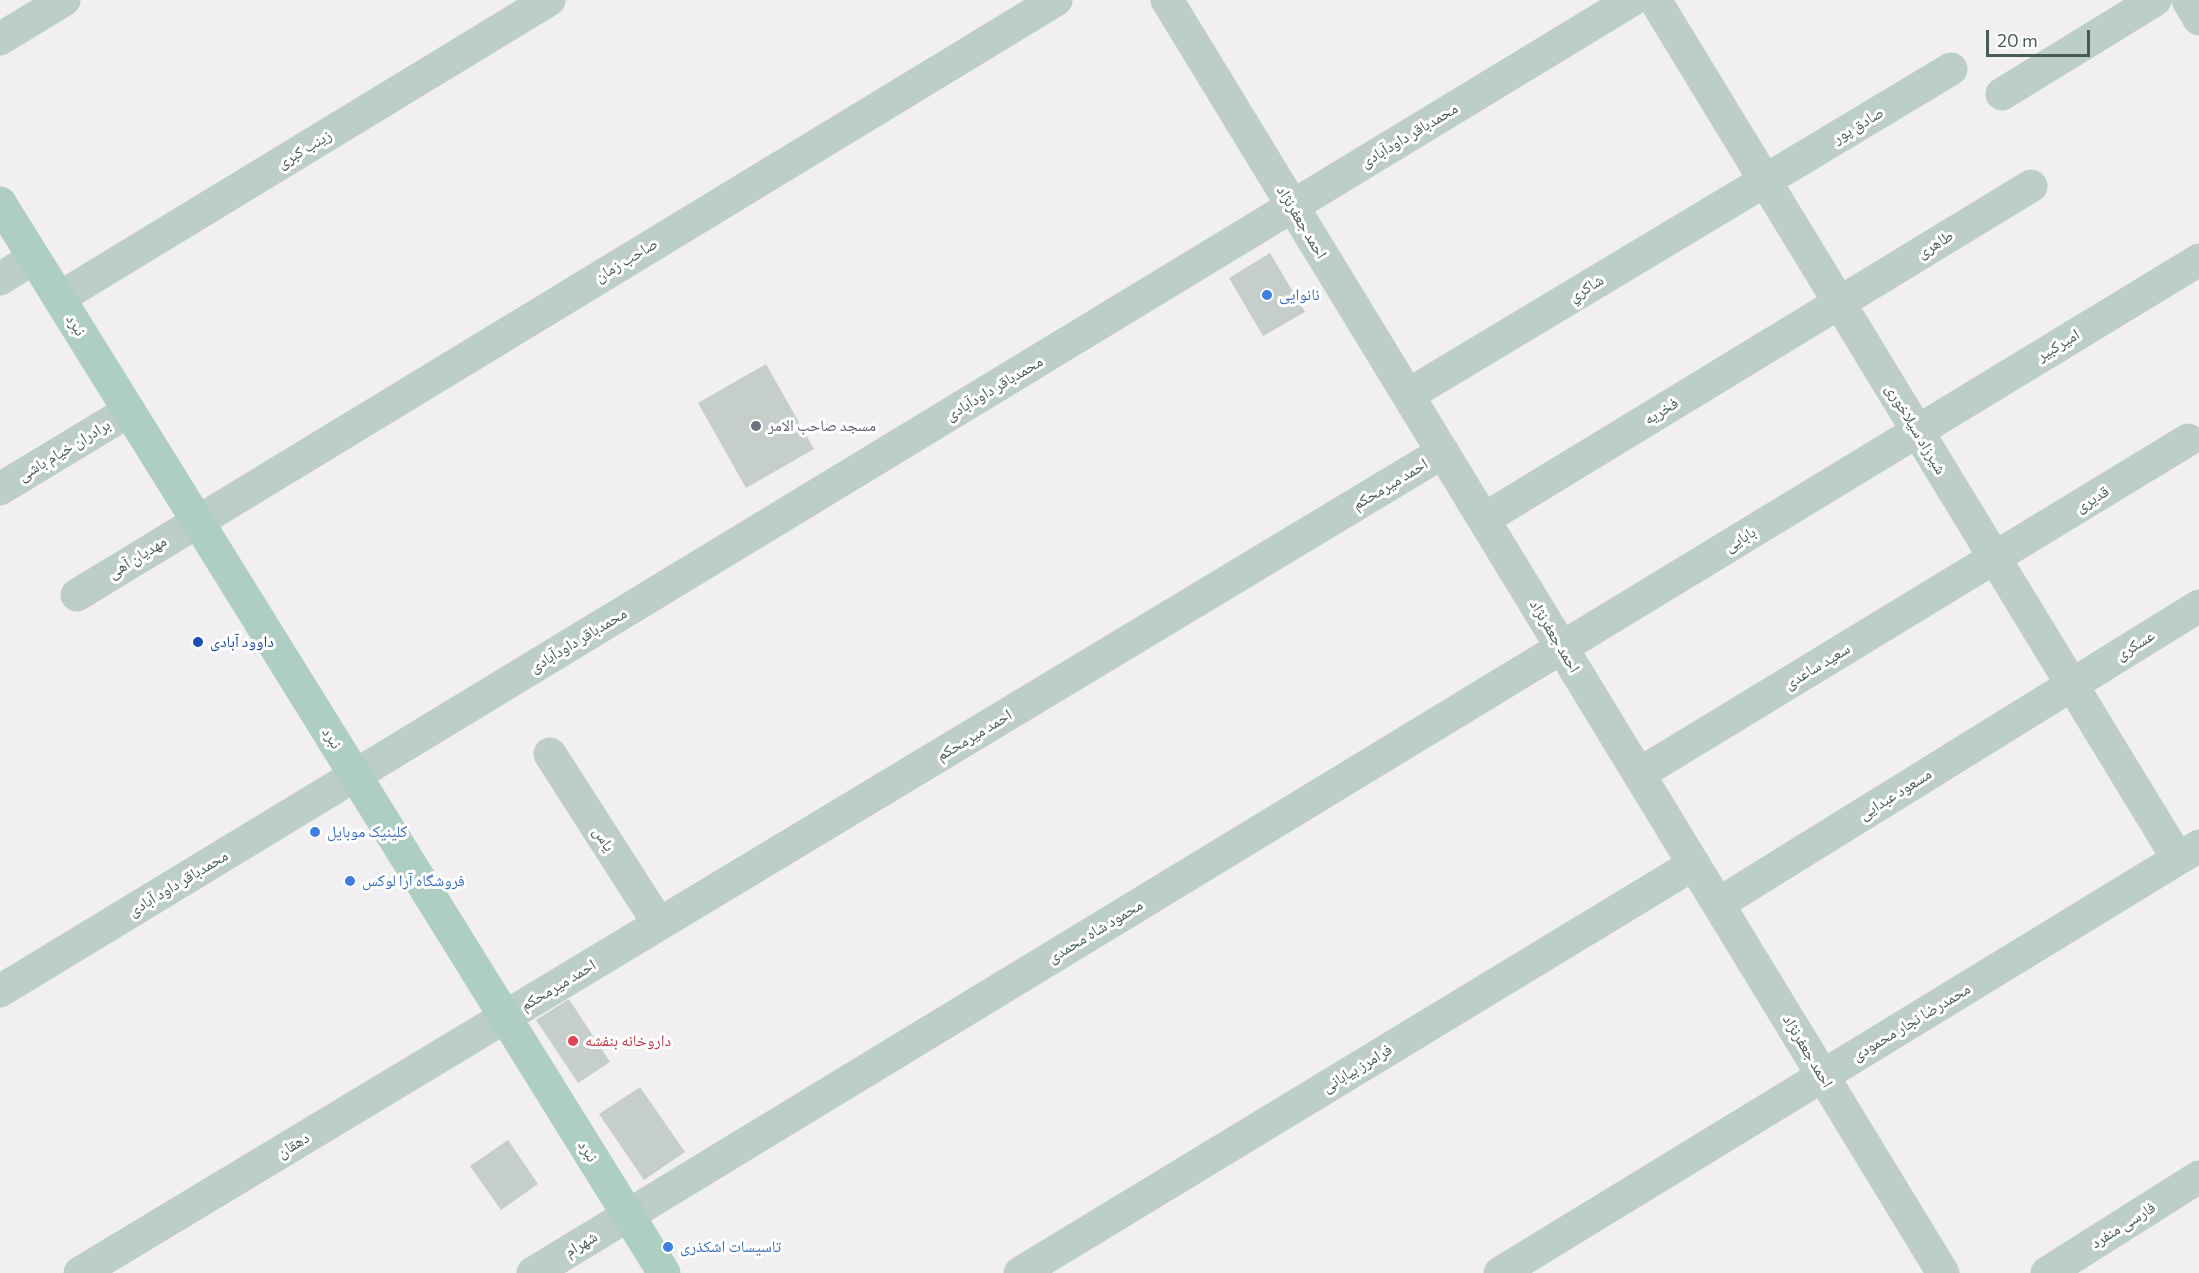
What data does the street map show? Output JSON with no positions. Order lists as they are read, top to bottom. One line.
{"streets":{"main road":["نبرد"],"street":["صادق پور","محمدباقر داودآبادی","زینب کبری","احمد جعفرنژاد","طاهری","صاحب زمان","شاكري","امیرکبیر","فخریه","شیرزاد سیلاخوری","برادران خیام باشی","احمد میرمحکم","قدیری","بابایی","مهدیان آهی","عسکری","سعید ساعدی","مسعود عبدایی","یاس","محمدباقر داود آبادی","محمود شاه محمدی","محمدرضا نجار محمودی","فرامرز بیابانی","دهقان","فارسی منفرد","شهرام"]},"crossings":[["صادق پور","شاكري"],["صادق پور","شیرزاد سیلاخوری"],["محمدباقر داودآبادی","احمد جعفرنژاد"],["محمدباقر داودآبادی","نبرد"],["محمدباقر داودآبادی","محمدباقر داود آبادی"],["زینب کبری","نبرد"],["احمد جعفرنژاد","شاكري"],["احمد جعفرنژاد","فخریه"],["احمد جعفرنژاد","احمد میرمحکم"],["احمد جعفرنژاد","بابایی"],["احمد جعفرنژاد","سعید ساعدی"],["احمد جعفرنژاد","مسعود عبدایی"],["احمد جعفرنژاد","محمود شاه محمدی"],["احمد جعفرنژاد","محمدرضا نجار محمودی"],["احمد جعفرنژاد","فرامرز بیابانی"],["طاهری","فخریه"],["طاهری","شیرزاد سیلاخوری"],["صاحب زمان","نبرد"],["صاحب زمان","مهدیان آهی"],["شاكري","شیرزاد سیلاخوری"],["نبرد","برادران خیام باشی"],["نبرد","احمد میرمحکم"],["نبرد","مهدیان آهی"],["نبرد","محمدباقر داود آبادی"],["نبرد","محمود شاه محمدی"],["نبرد","دهقان"],["نبرد","شهرام"],["امیرکبیر","شیرزاد سیلاخوری"],["امیرکبیر","بابایی"],["فخریه","شیرزاد سیلاخوری"],["شیرزاد سیلاخوری","قدیری"],["شیرزاد سیلاخوری","بابایی"],["شیرزاد سیلاخوری","عسکری"],["شیرزاد سیلاخوری","سعید ساعدی"],["شیرزاد سیلاخوری","مسعود عبدایی"],["شیرزاد سیلاخوری","محمدرضا نجار محمودی"],["احمد میرمحکم","یاس"],["احمد میرمحکم","دهقان"],["قدیری","سعید ساعدی"],["بابایی","محمود شاه محمدی"],["عسکری","مسعود عبدایی"],["محمود شاه محمدی","شهرام"]],"places":["نانوایی","مسجد صاحب الامر","داوود آبادی","کلینیک موبایل","فروشگاه آرا لوکس","داروخانه بنفشه","تاسیسات اشکذری"],"scale_bar":"20 m"}
